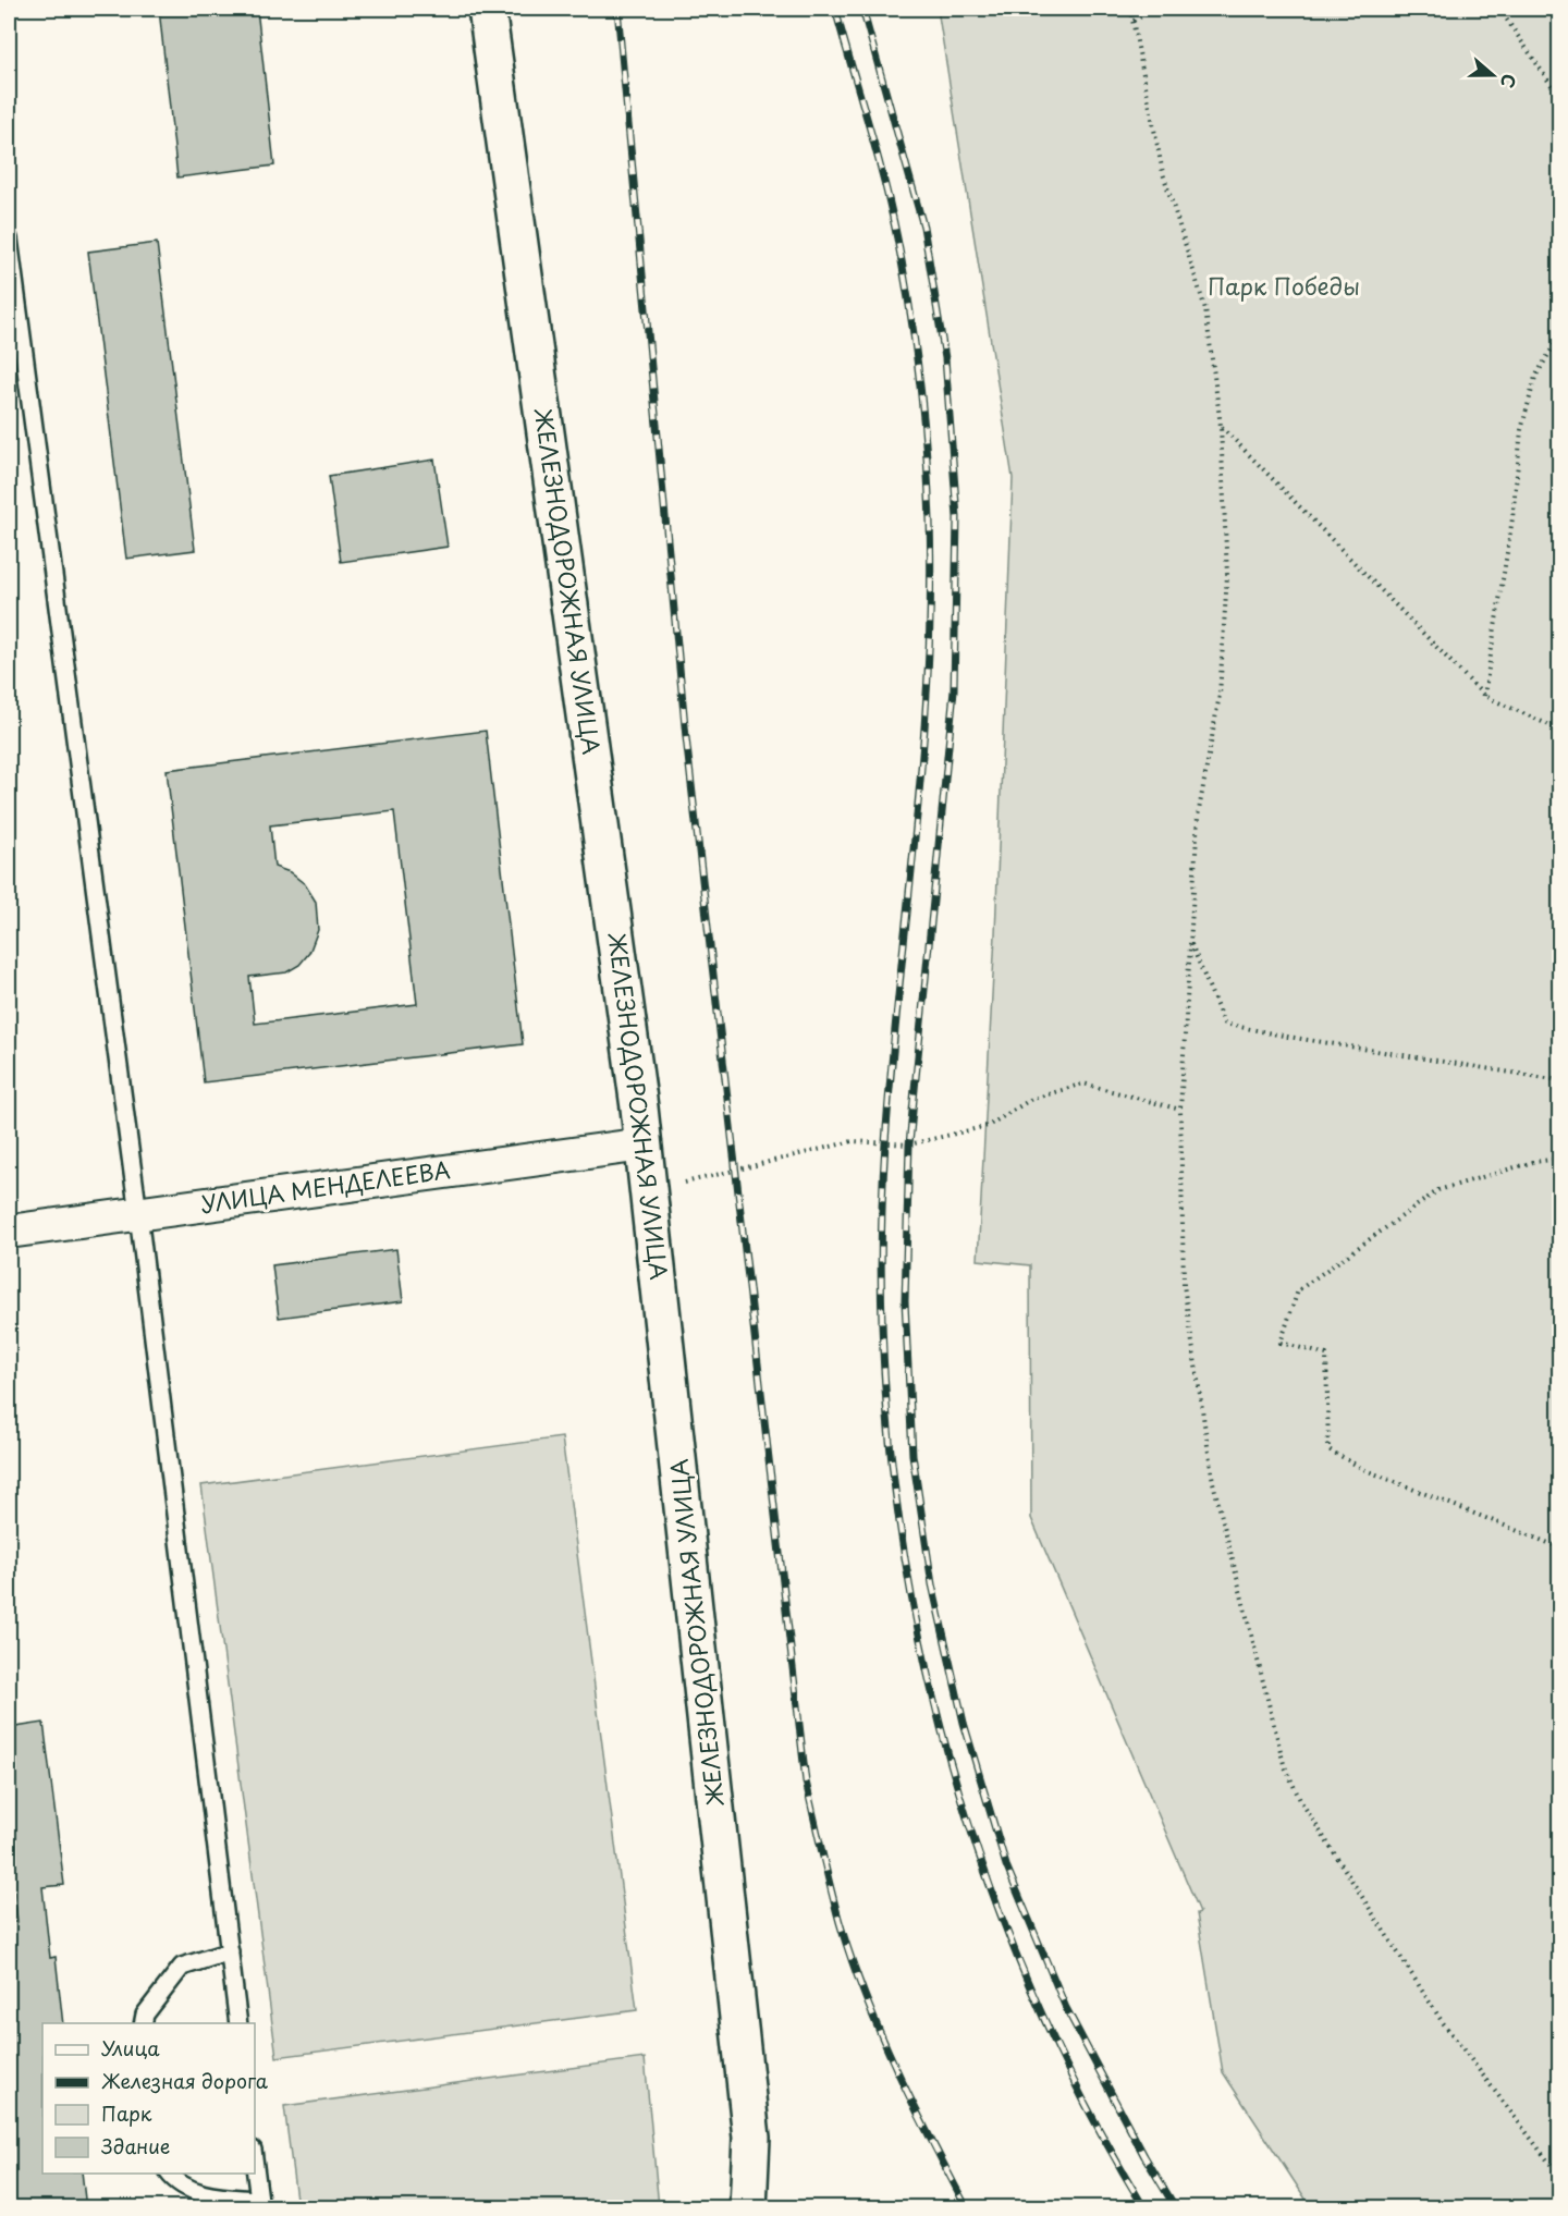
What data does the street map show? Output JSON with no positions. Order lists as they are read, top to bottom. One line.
{"streets":{"main road":["ЖЕЛЕЗНОДОРОЖНАЯ УЛИЦА"],"street":["УЛИЦА МЕНДЕЛЕЕВА"]},"crossings":[["ЖЕЛЕЗНОДОРОЖНАЯ УЛИЦА","УЛИЦА МЕНДЕЛЕЕВА"]],"parks":["Парк Победы"],"legend":["Улица","Железная дорога","Парк","Здание"],"north":"right"}
